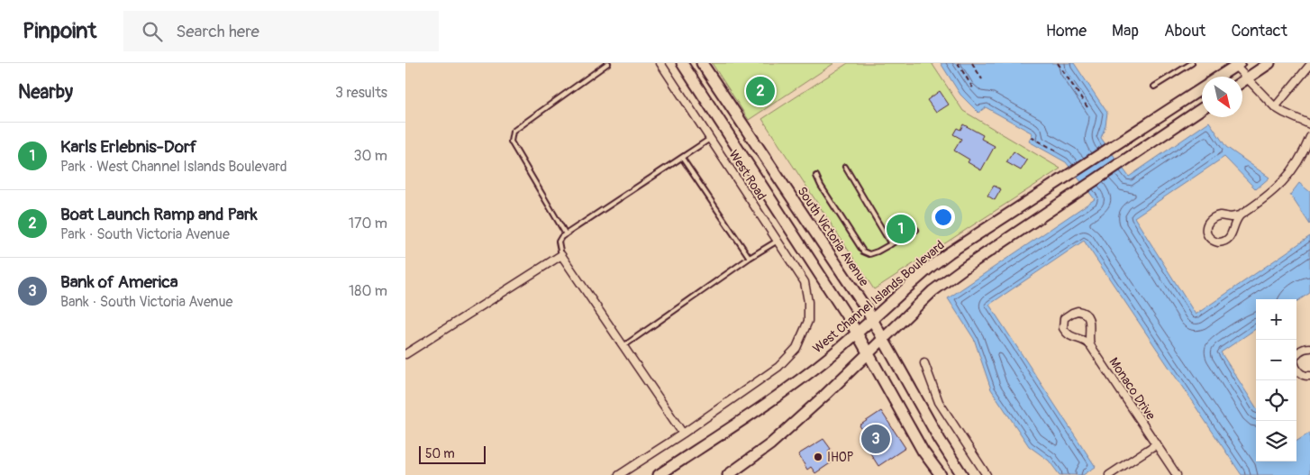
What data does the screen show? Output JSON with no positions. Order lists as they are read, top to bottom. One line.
{"streets":{"main road":["South Victoria Avenue","West Channel Islands Boulevard"],"street":["West Road","Monaco Drive"]},"crossings":[["South Victoria Avenue","West Channel Islands Boulevard"]],"places":["IHOP"],"scale_bar":"50 m","north":"bottom right","page":{"header":"Pinpoint","search":"Search here","nav":["Home","Map","About","Contact"],"heading":["Nearby","3 results"],"pins":["2","1","3"],"list":[{"mark":"1","name":"Karls Erlebnis-Dorf","note":"Park · West Channel Islands Boulevard","value":"30 m"},{"mark":"2","name":"Boat Launch Ramp and Park","note":"Park · South Victoria Avenue","value":"170 m"},{"mark":"3","name":"Bank of America","note":"Bank · South Victoria Avenue","value":"180 m"}],"map_buttons":["+","−"],"scale":"50 m"}}
